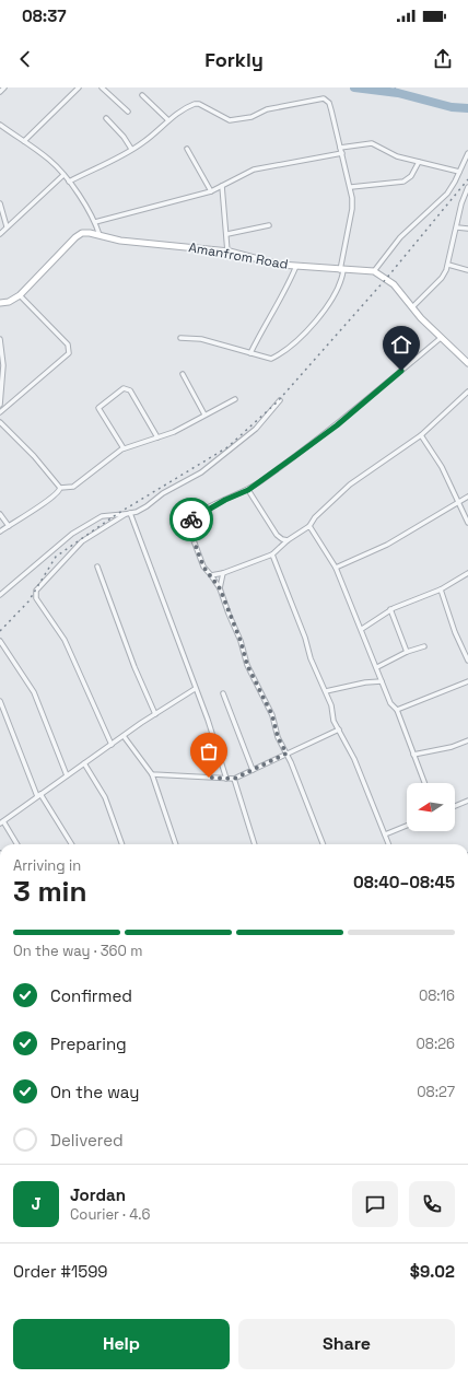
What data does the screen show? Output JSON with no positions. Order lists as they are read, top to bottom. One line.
{"streets":{"street":["Amanfrom Road"]},"north":"left","page":{"status":"08:37","header":"Forkly","heading":["3 min","Arriving in","08:40–08:45"],"panel":["Jordan","Courier · 4.6","Order #1599","$9.02"],"bar":"On the way · 360 m","list":[["Confirmed","08:16"],["Preparing","08:26"],["On the way","08:27"],"Delivered"],"round":"J","buttons":["Help","Share"]}}
